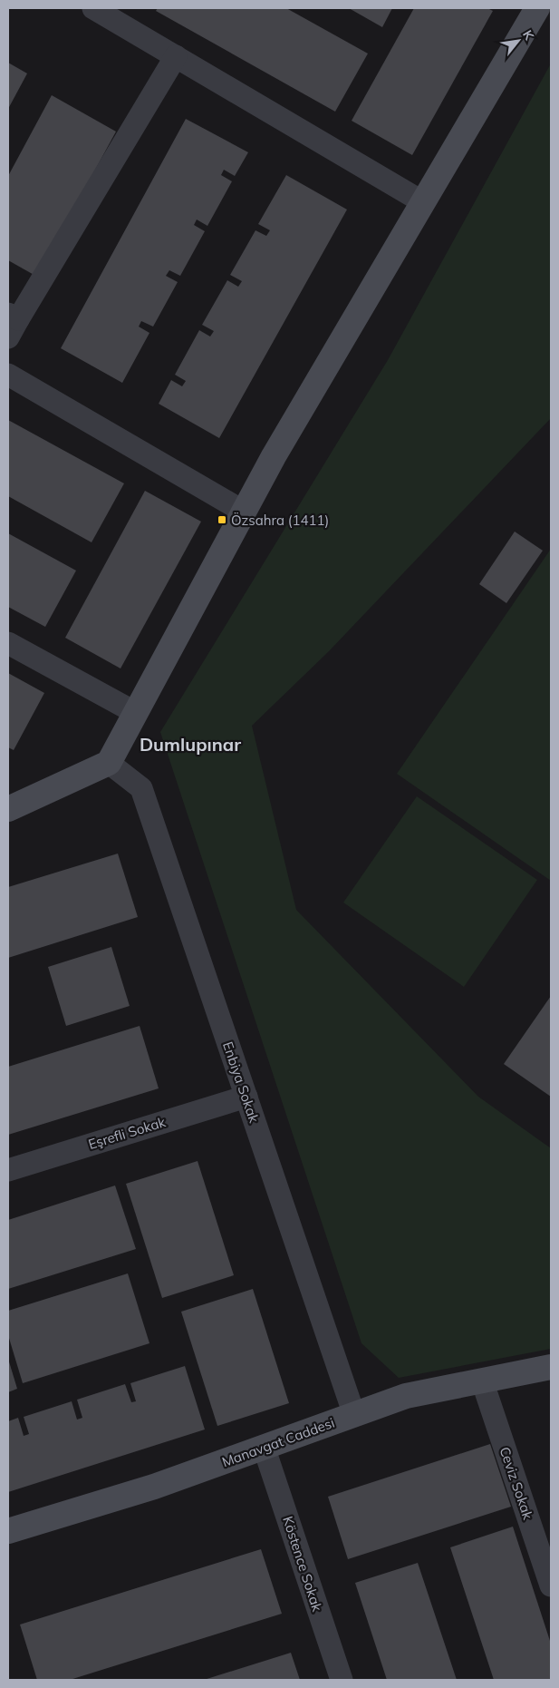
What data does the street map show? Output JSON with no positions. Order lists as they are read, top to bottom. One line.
{"streets":{"street":["Enbiya Sokak","Eşrefli Sokak","Manavgat Caddesi","Ceviz Sokak","Köstence Sokak"]},"crossings":[["Enbiya Sokak","Eşrefli Sokak"],["Enbiya Sokak","Manavgat Caddesi"],["Manavgat Caddesi","Ceviz Sokak"],["Manavgat Caddesi","Köstence Sokak"]],"districts":["Dumlupınar"],"places":{"transit":["Özsahra (1411)"]},"north":"top right"}
